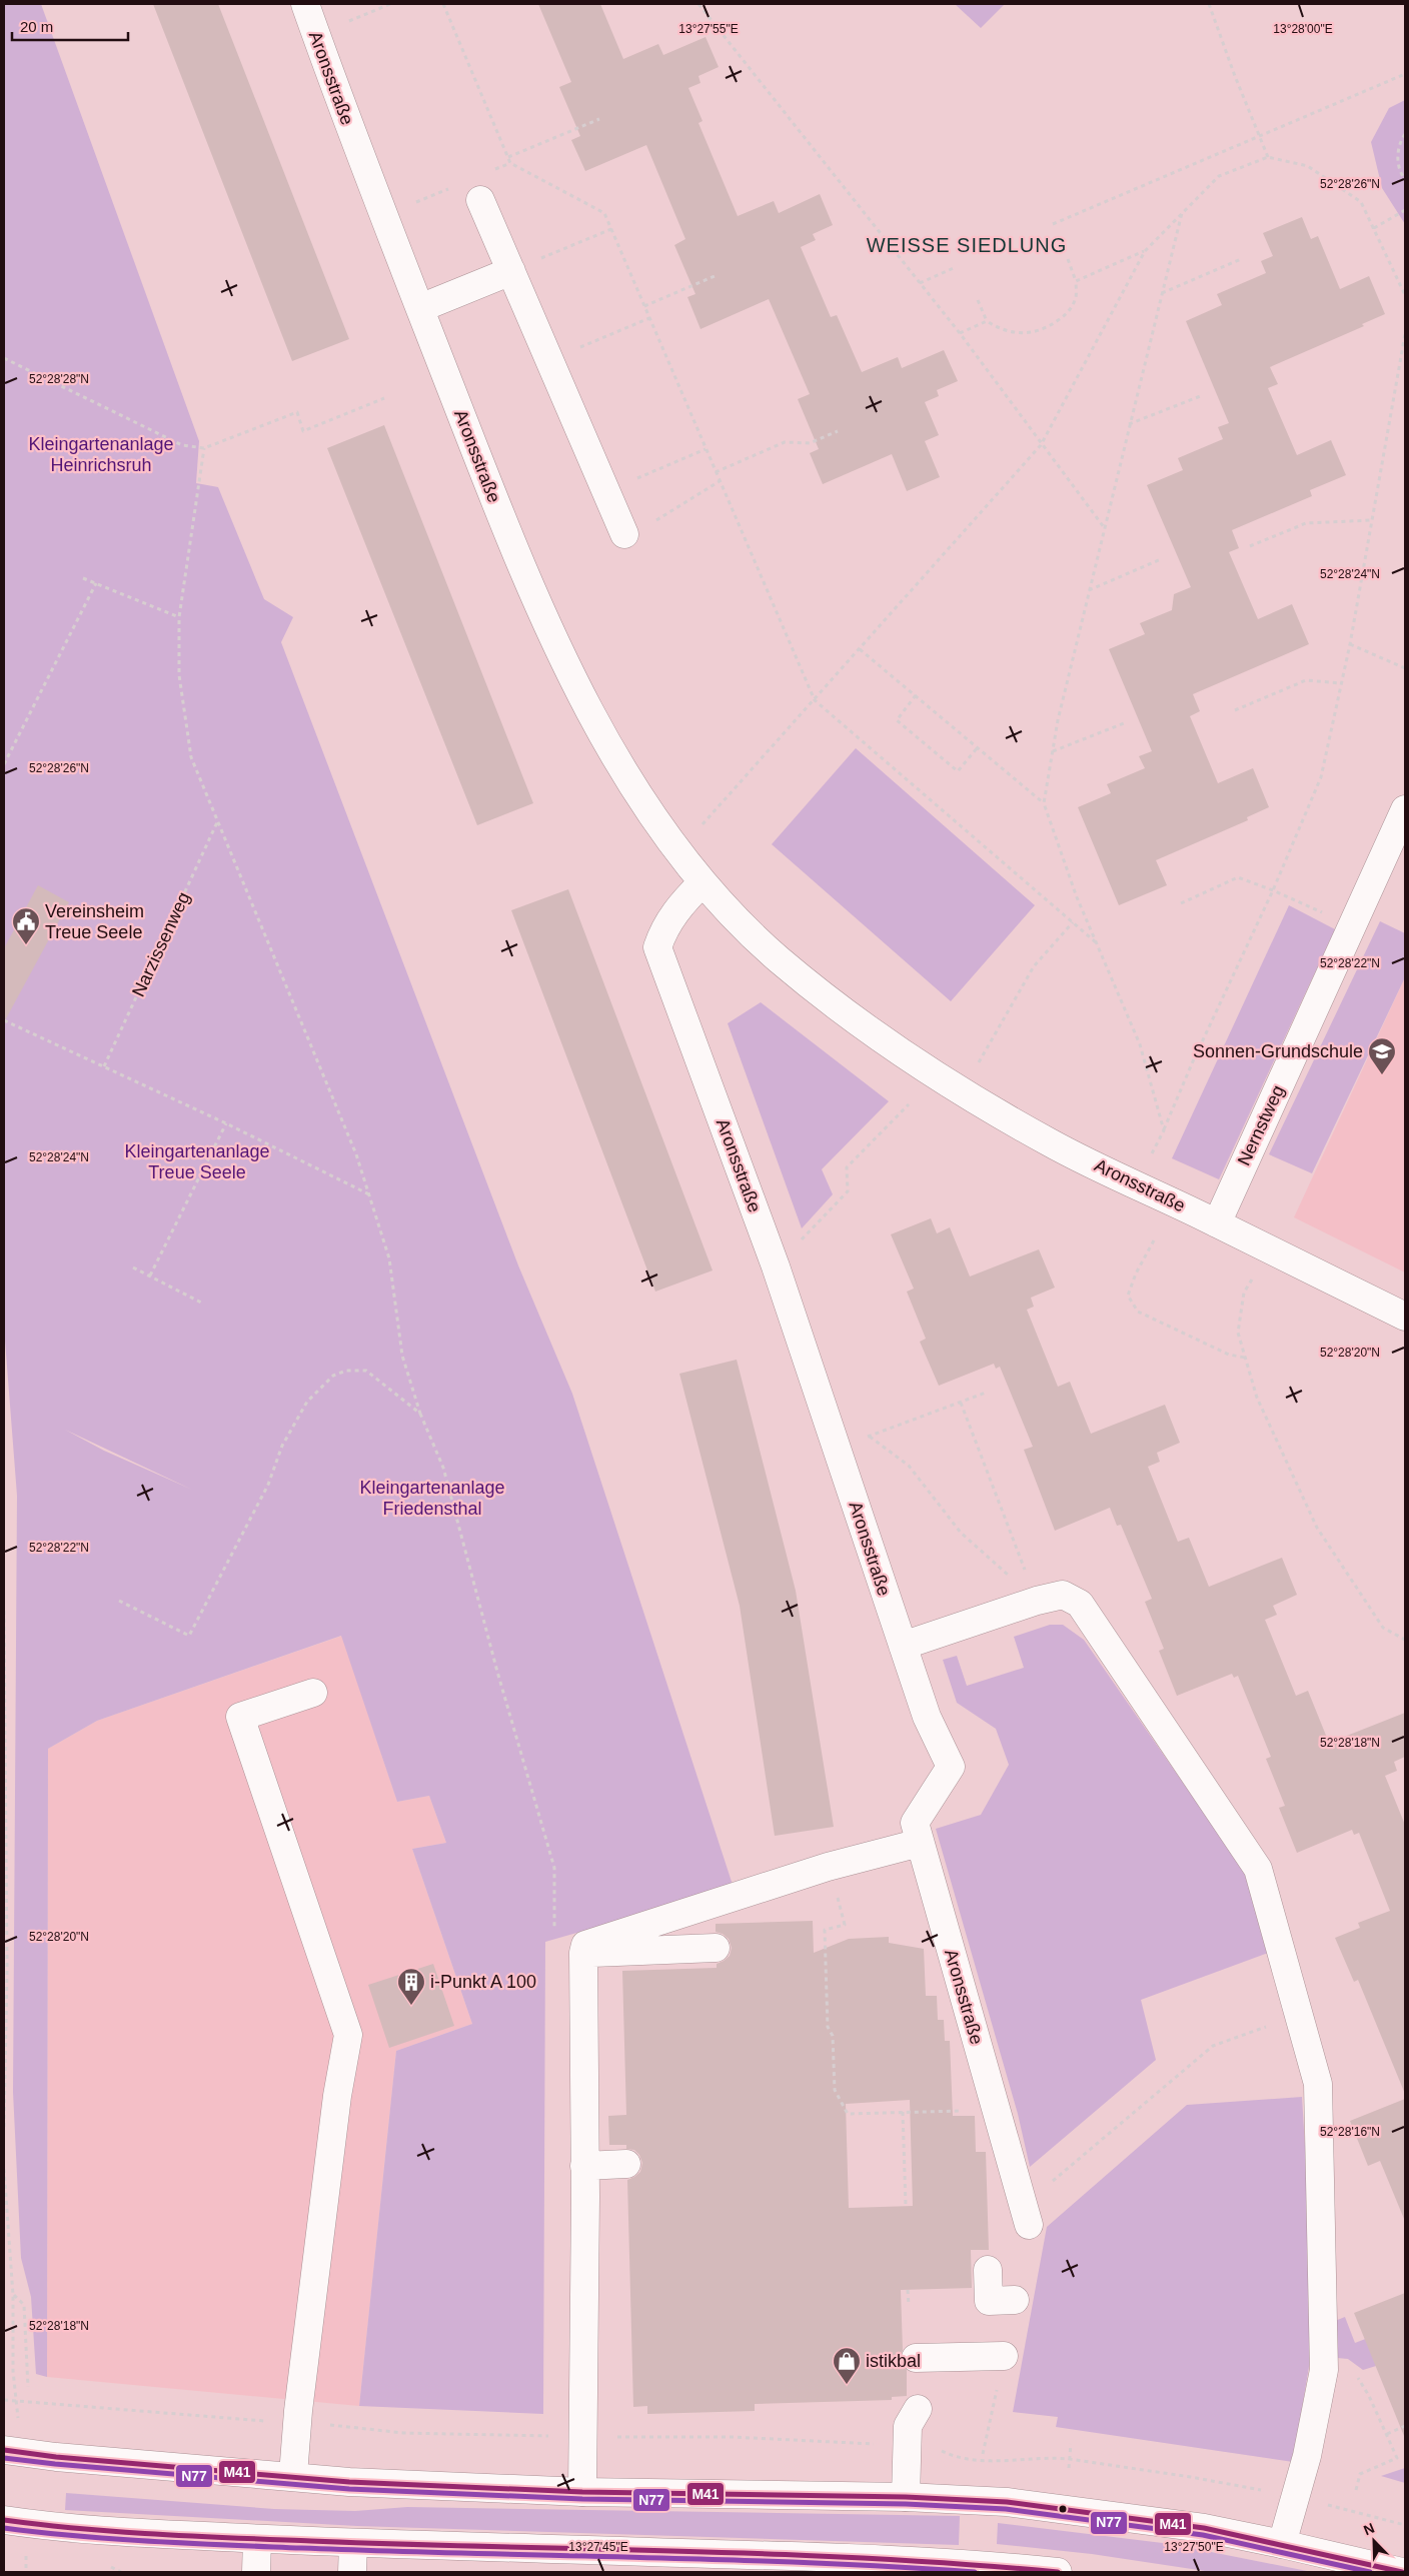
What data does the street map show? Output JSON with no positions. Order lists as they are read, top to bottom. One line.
{"streets":{"street":["Aronsstraße","Nernstweg"],"path":["Narzissenweg"]},"crossings":[["Aronsstraße","Nernstweg"]],"districts":["WEISSE SIEDLUNG"],"parks":["Kleingartenanlage Heinrichsruh","Kleingartenanlage Treue Seele","Kleingartenanlage Friedensthal"],"places":{"public building":["Vereinsheim Treue Seele"],"school or university":["Sonnen-Grundschule"],"building":["i-Punkt A 100"],"shop":["istikbal"]},"lines":["transit line M41","transit line N77"],"scale_bar":"20 m","north":"top left","coordinates":["13°27'55\"E","13°28'00\"E","52°28'26\"N","52°28'28\"N","52°28'24\"N","52°28'22\"N","52°28'20\"N","52°28'18\"N","52°28'16\"N","13°27'45\"E","13°27'50\"E"]}
